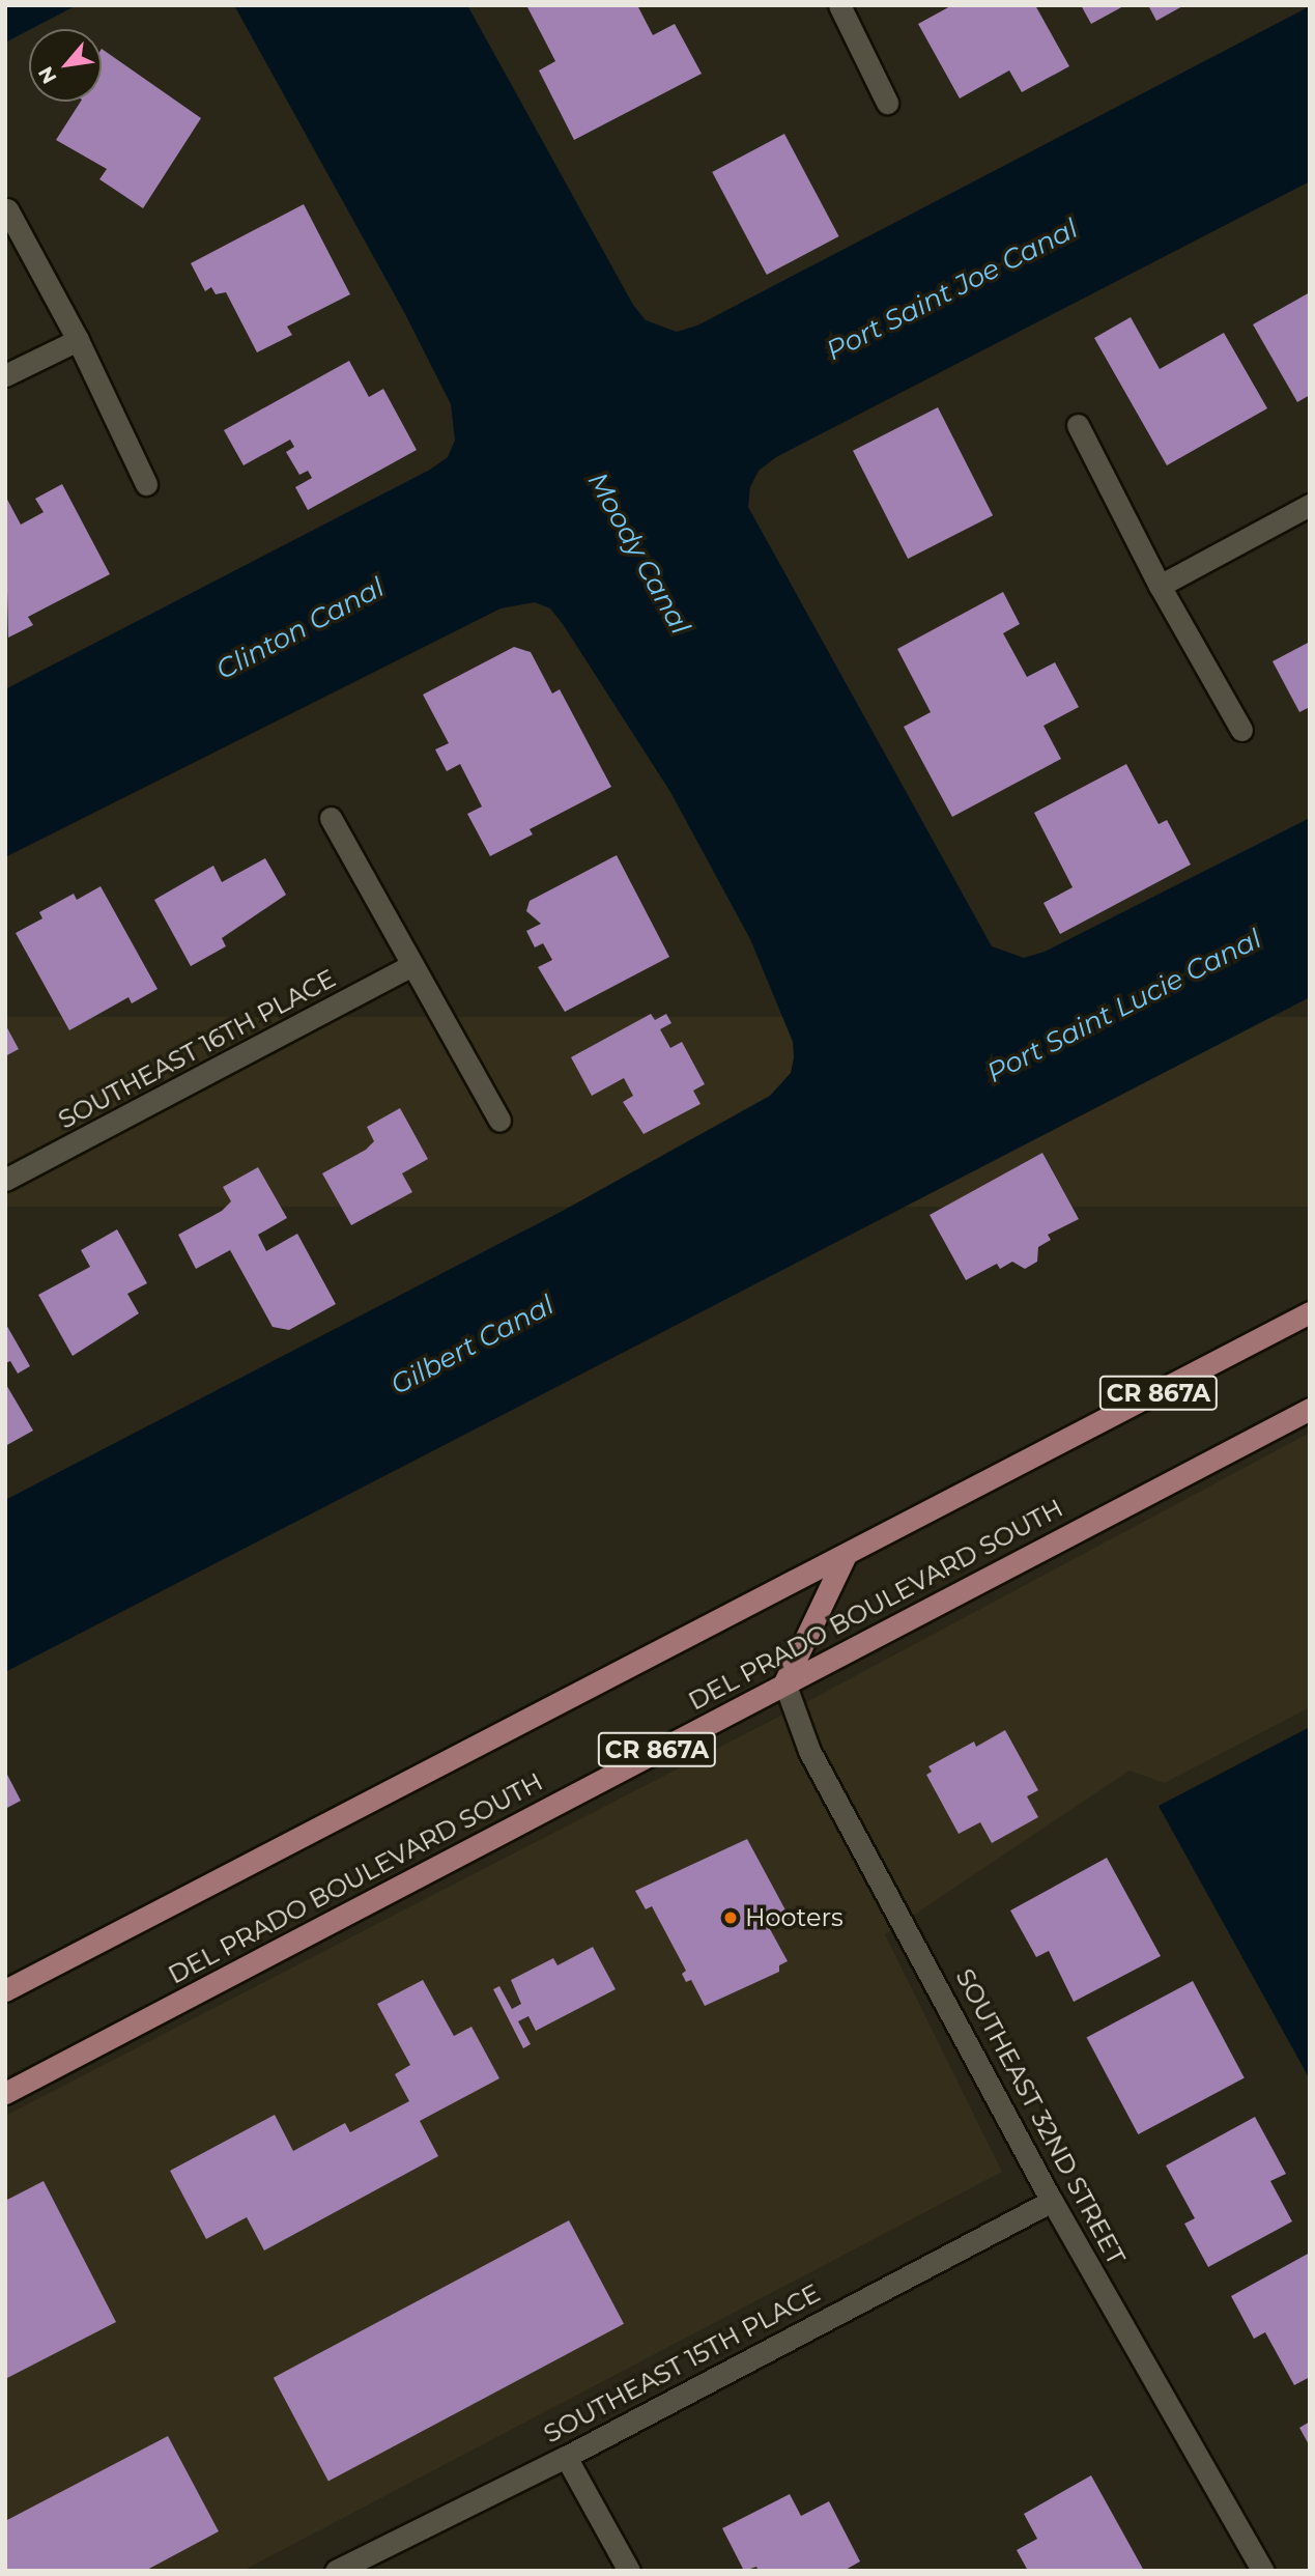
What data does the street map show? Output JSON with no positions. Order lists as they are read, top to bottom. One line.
{"streets":{"main road":["CR 867A","DEL PRADO BOULEVARD SOUTH"],"street":["SOUTHEAST 16TH PLACE","SOUTHEAST 32ND STREET","SOUTHEAST 15TH PLACE"]},"crossings":[["DEL PRADO BOULEVARD SOUTH","SOUTHEAST 32ND STREET"],["SOUTHEAST 32ND STREET","SOUTHEAST 15TH PLACE"]],"water":["Port Saint Joe Canal","Moody Canal","Clinton Canal","Port Saint Lucie Canal","Gilbert Canal"],"places":["Hooters"],"north":"bottom left"}
